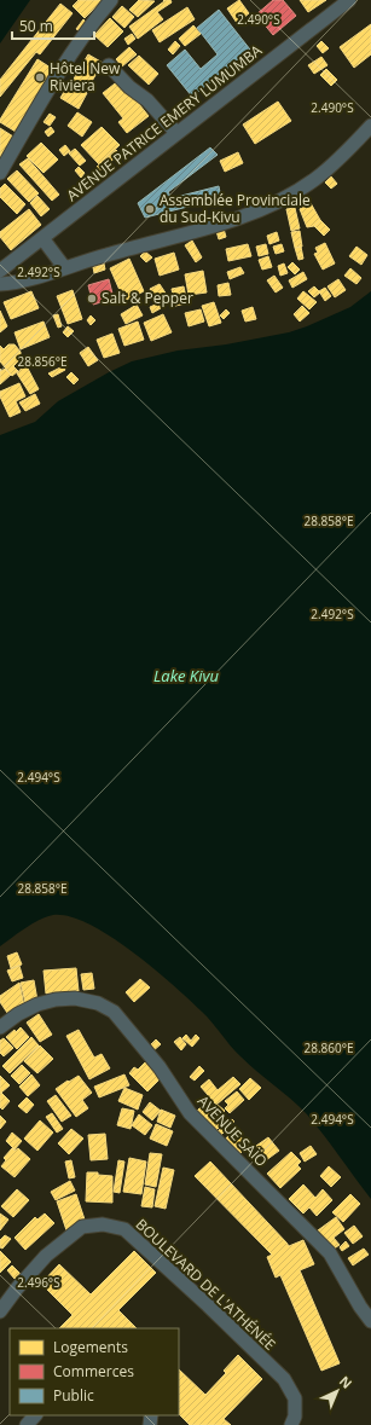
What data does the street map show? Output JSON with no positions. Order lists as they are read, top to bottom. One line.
{"streets":{"street":["AVENUE PATRICE EMERY LUMUMBA","AVENUE SAÏO","BOULEVARD DE L'ATHÉNÉE"]},"water":["Lake Kivu"],"places":["Hôtel New Riviera","Assemblée Provinciale du Sud-Kivu","Salt & Pepper"],"legend":["Logements","Commerces","Public"],"scale_bar":"50 m","north":"top right","coordinates":["2.490°S","2.492°S","28.856°E","28.858°E","2.494°S","28.860°E","2.496°S"]}
